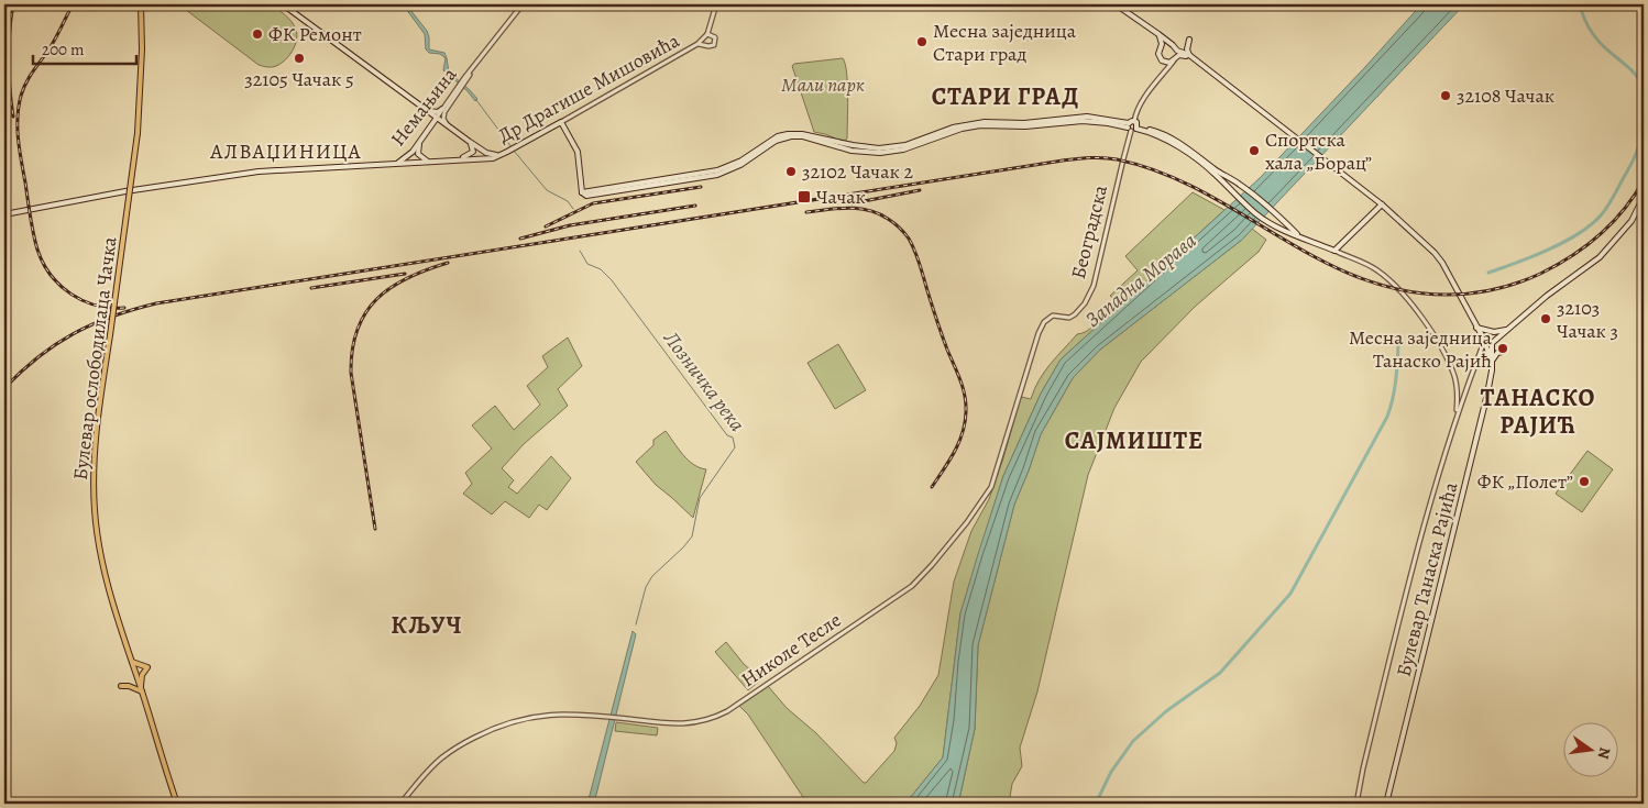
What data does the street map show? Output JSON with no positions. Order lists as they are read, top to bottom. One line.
{"streets":{"main road":["Др Драгише Мишовића","Немањина","Булевар ослободилаца Чачка","Булевар Танаска Рајића"],"street":["Београдска","Николе Тесле"]},"crossings":[["Др Драгише Мишовића","Немањина"],["Београдска","Николе Тесле"]],"districts":["СТАРИ ГРАД","АЛВАЏИНИЦА","ТАНАСКО РАЈИЋ","САЈМИШТЕ","КЉУЧ"],"water":["Западна Морава","Лозничка река"],"parks":["Мали парк"],"places":{"other":["ФК Ремонт","Месна заједница Стари град","32105 Чачак 5","32108 Чачак","Спортска хала „Борац”","32102 Чачак 2","32103 Чачак 3","Месна заједница Танаско Рајић","ФК „Полет”"],"transit":["Чачак"]},"scale_bar":"200 m","north":"right"}
